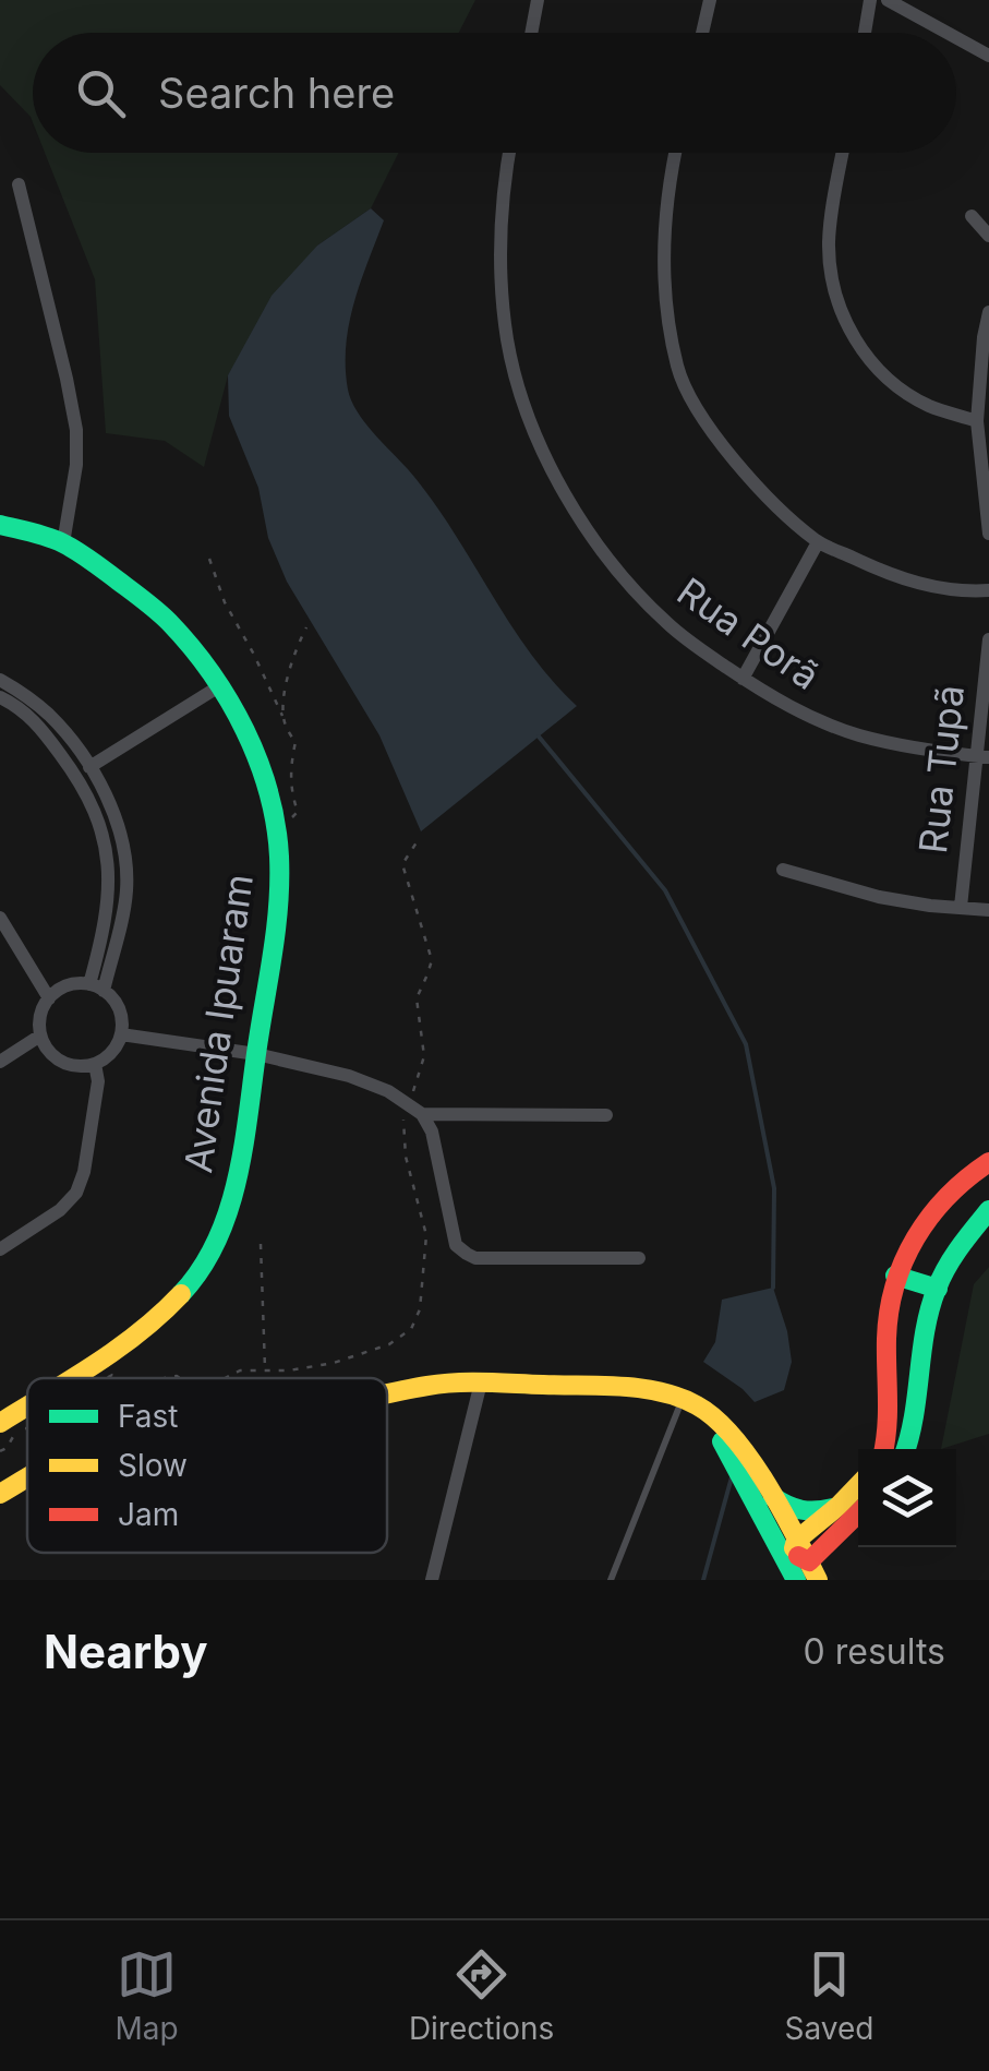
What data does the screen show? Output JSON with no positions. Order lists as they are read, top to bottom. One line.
{"streets":{"street":["Rua Porã","Rua Tupã","Avenida Ipuaram"]},"crossings":[["Rua Porã","Rua Tupã"]],"legend":["Fast","Slow","Jam"],"page":{"search":"Search here","heading":["Nearby","0 results"],"nav":["Map","Directions","Saved"]}}
